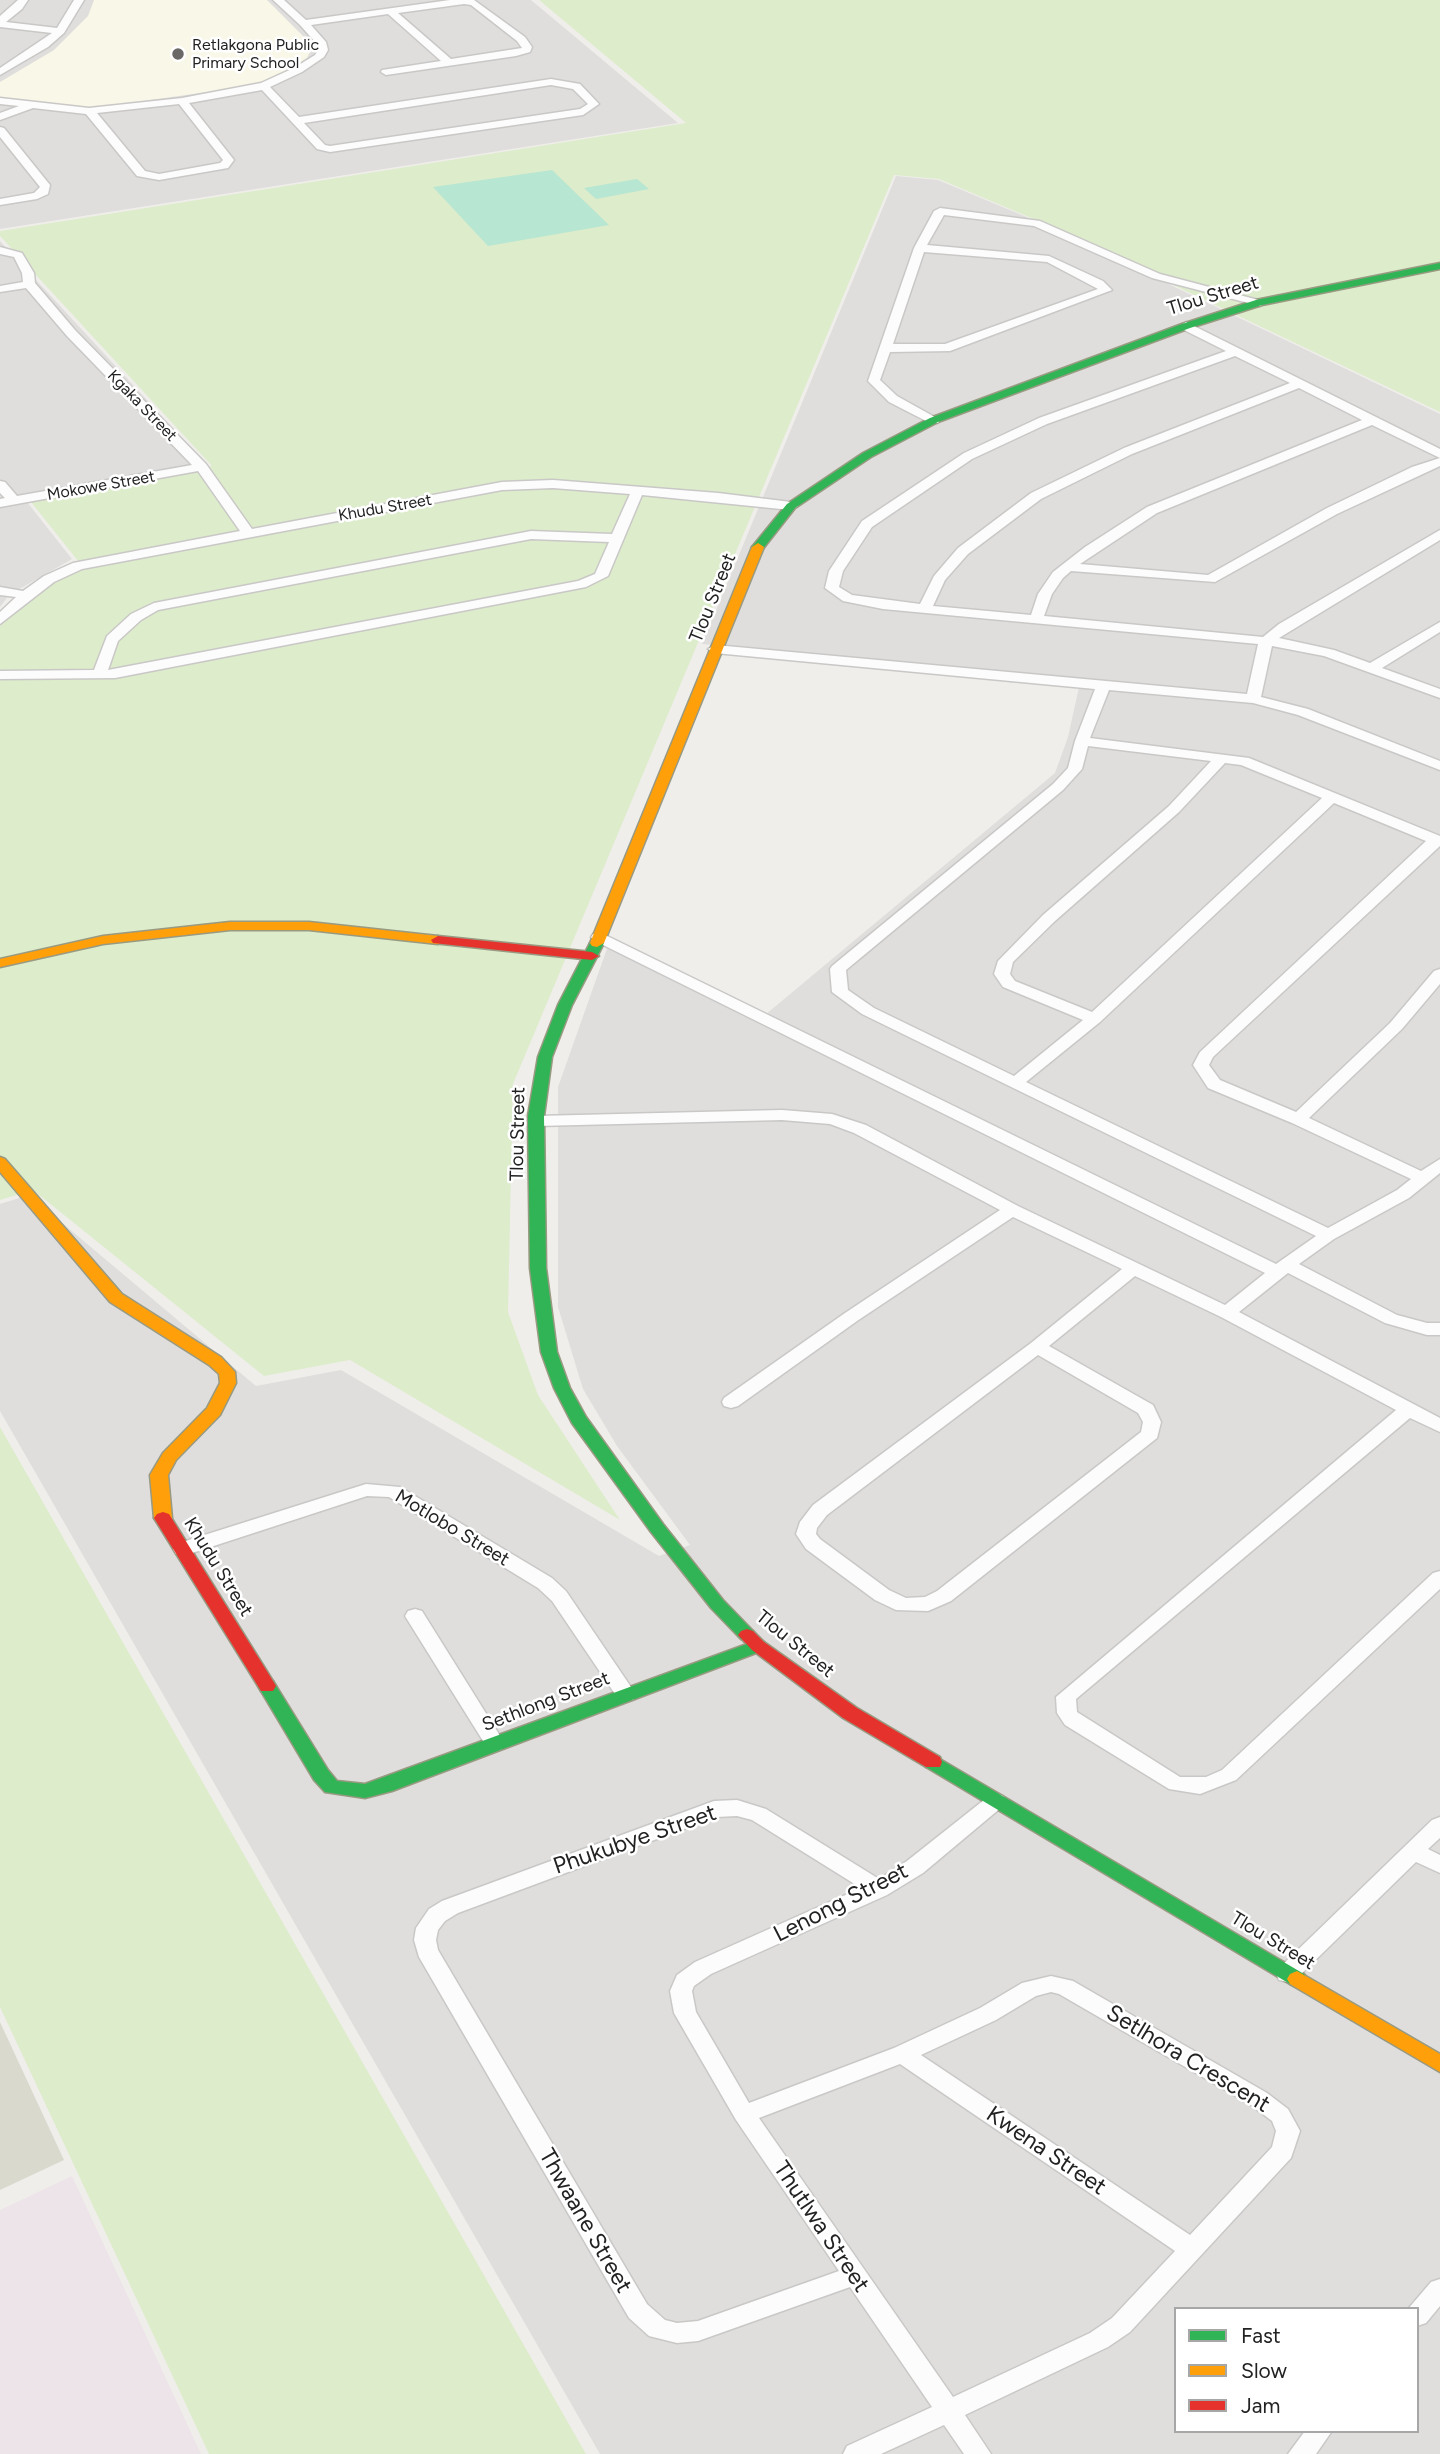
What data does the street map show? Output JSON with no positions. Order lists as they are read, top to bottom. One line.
{"streets":{"street":["Tlou Street","Kgaka Street","Mokowe Street","Khudu Street","Motlobo Street","Sethlong Street","Phukubye Street","Lenong Street","Setlhora Crescent","Kwena Street","Thwaane Street","Thutlwa Street"]},"crossings":[["Tlou Street","Khudu Street"],["Tlou Street","Sethlong Street"],["Tlou Street","Lenong Street"],["Kgaka Street","Mokowe Street"],["Kgaka Street","Khudu Street"],["Khudu Street","Motlobo Street"],["Khudu Street","Sethlong Street"],["Motlobo Street","Sethlong Street"],["Phukubye Street","Lenong Street"],["Phukubye Street","Thwaane Street"],["Lenong Street","Thutlwa Street"],["Setlhora Crescent","Kwena Street"],["Setlhora Crescent","Thutlwa Street"],["Thwaane Street","Thutlwa Street"]],"places":["Retlakgona Public Primary School"],"legend":["Fast","Slow","Jam"]}
